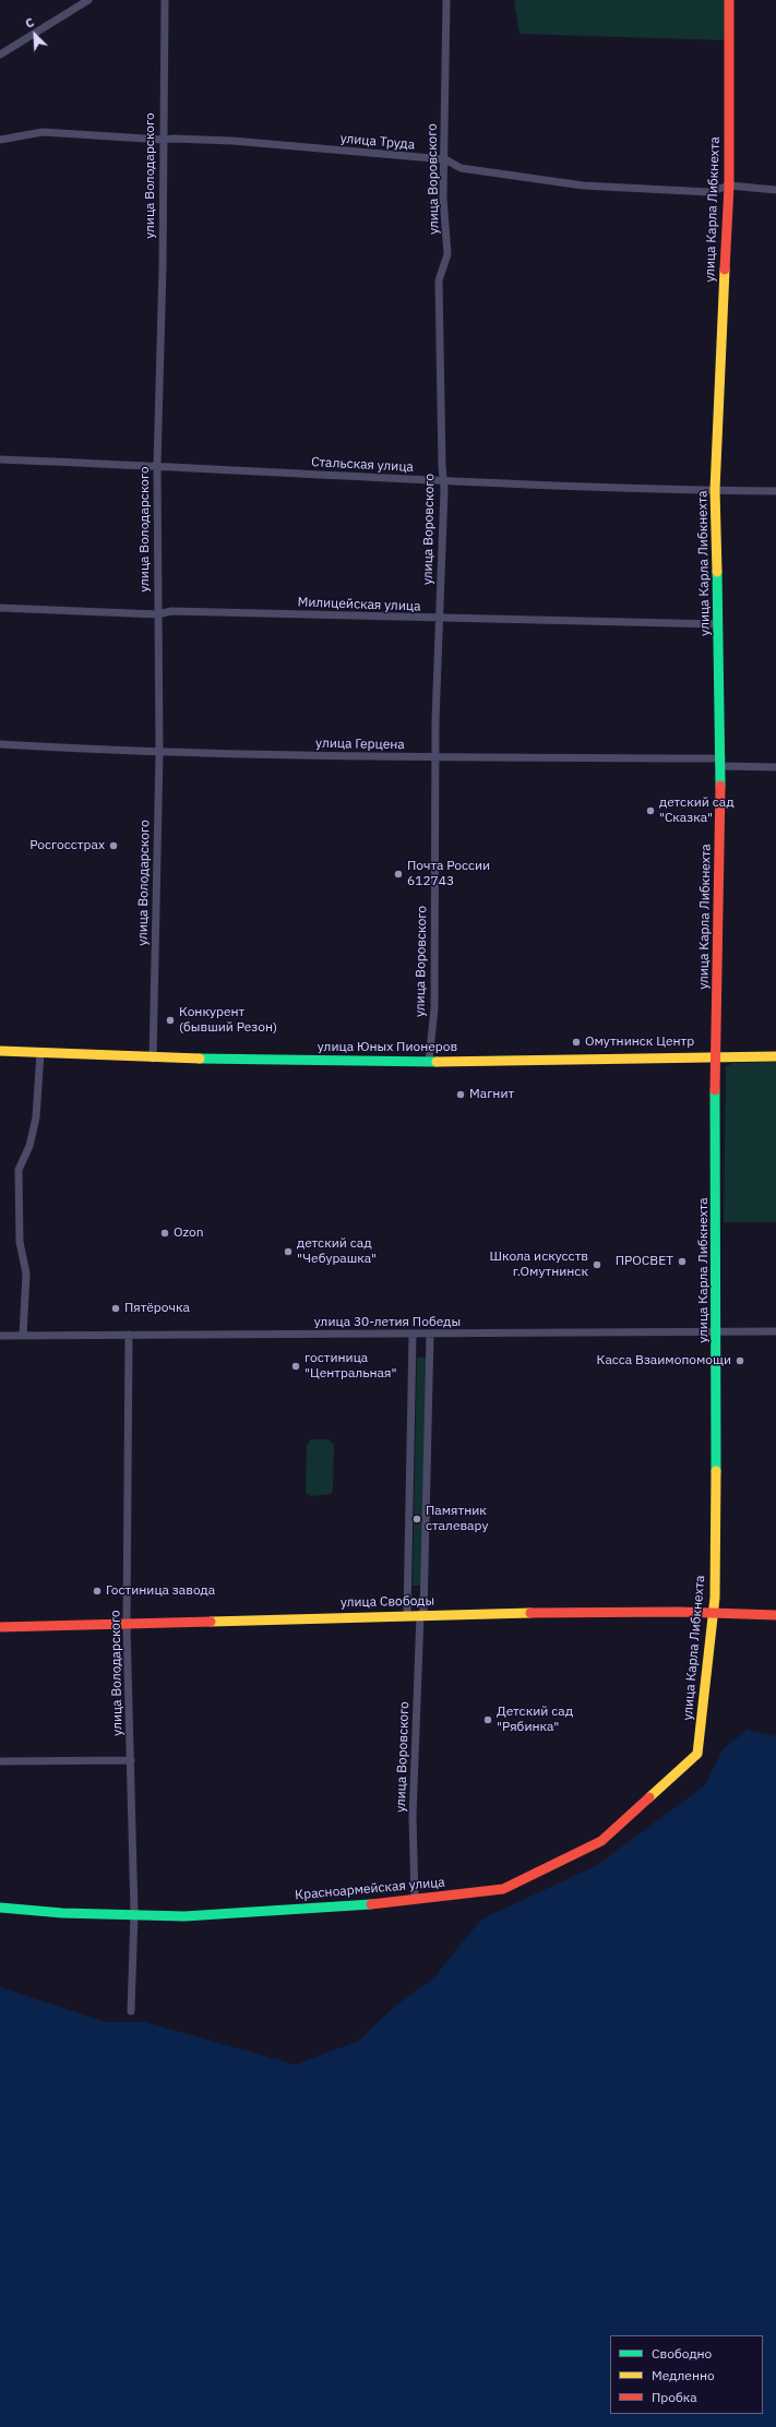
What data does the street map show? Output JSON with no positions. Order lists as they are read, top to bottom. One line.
{"streets":{"street":["улица Труда","улица Володарского","улица Воровского","улица Карла Либкнехта","Стальская улица","Милицейская улица","улица Герцена","улица Юных Пионеров","улица 30-летия Победы","улица Свободы","Красноармейская улица"]},"crossings":[["улица Труда","улица Володарского"],["улица Труда","улица Воровского"],["улица Труда","улица Карла Либкнехта"],["улица Володарского","Стальская улица"],["улица Володарского","Милицейская улица"],["улица Володарского","улица Герцена"],["улица Володарского","улица Юных Пионеров"],["улица Володарского","улица 30-летия Победы"],["улица Володарского","улица Свободы"],["улица Володарского","Красноармейская улица"],["улица Воровского","Стальская улица"],["улица Воровского","Милицейская улица"],["улица Воровского","улица Герцена"],["улица Воровского","улица Юных Пионеров"],["улица Воровского","улица 30-летия Победы"],["улица Воровского","улица Свободы"],["улица Воровского","Красноармейская улица"],["улица Карла Либкнехта","Стальская улица"],["улица Карла Либкнехта","Милицейская улица"],["улица Карла Либкнехта","улица Герцена"],["улица Карла Либкнехта","улица Юных Пионеров"],["улица Карла Либкнехта","улица 30-летия Победы"],["улица Карла Либкнехта","улица Свободы"],["улица Карла Либкнехта","Красноармейская улица"]],"places":["детский сад \"Сказка\"","Росгосстрах","Почта России 612743","Конкурент (бывший Резон)","Омутнинск Центр","Магнит","Ozon","детский сад \"Чебурашка\"","ПРОСВЕТ","Школа искусств г.Омутнинск","Пятёрочка","Касса Взаимопомощи","гостиница \"Центральная\"","Памятник сталевару","Гостиница завода","Детский сад \"Рябинка\""],"legend":["Свободно","Медленно","Пробка"],"north":"top left"}
